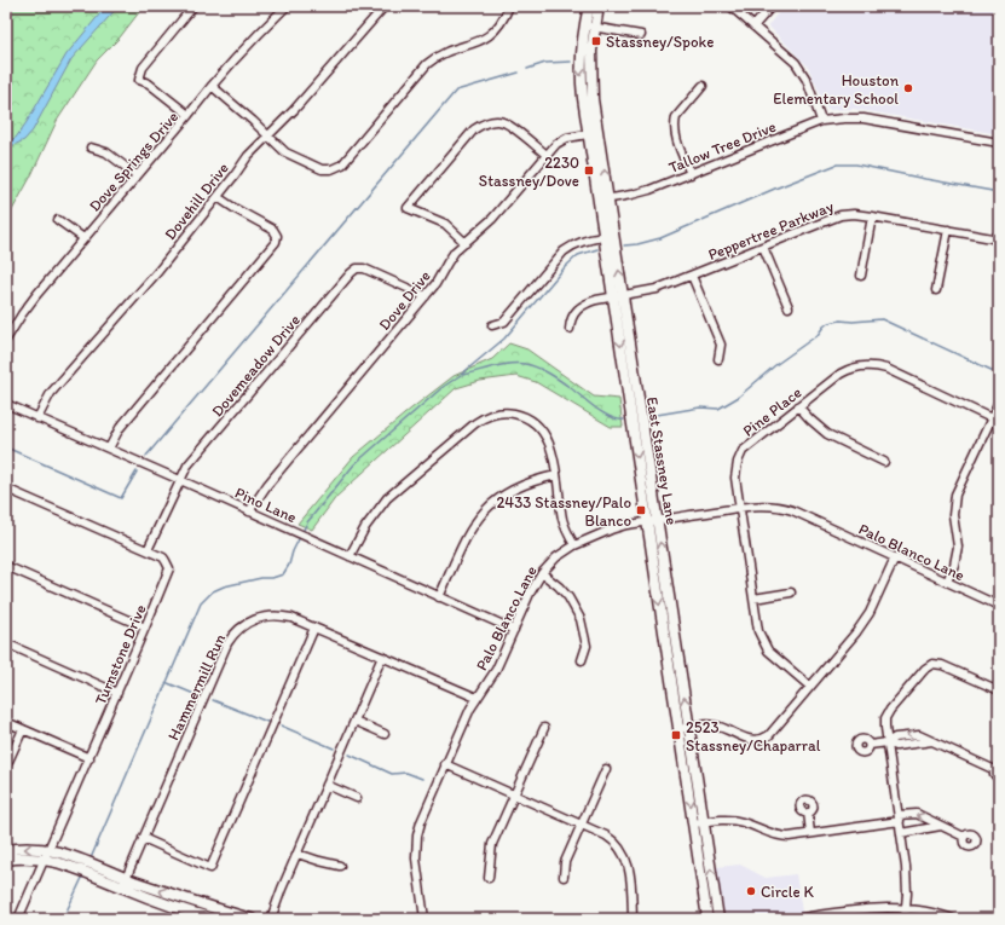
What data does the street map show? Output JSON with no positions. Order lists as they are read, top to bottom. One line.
{"streets":{"main road":["East Stassney Lane"],"street":["Tallow Tree Drive","Dove Springs Drive","Dovehill Drive","Peppertree Parkway","Dove Drive","Dovemeadow Drive","Pine Place","Pino Lane","Palo Blanco Lane","Turnstone Drive","Hammermill Run"]},"crossings":[["Tallow Tree Drive","East Stassney Lane"],["Dovehill Drive","Pino Lane"],["Peppertree Parkway","East Stassney Lane"],["Dove Drive","Dovemeadow Drive"],["Dove Drive","East Stassney Lane"],["Dove Drive","Pino Lane"],["Dovemeadow Drive","Pino Lane"],["Dovemeadow Drive","Turnstone Drive"],["Pine Place","Palo Blanco Lane"],["East Stassney Lane","Palo Blanco Lane"],["Pino Lane","Palo Blanco Lane"],["Palo Blanco Lane","Hammermill Run"]],"places":{"transit":["Stassney/Spoke","2230 Stassney/Dove","2433 Stassney/Palo Blanco","2523 Stassney/Chaparral"],"other":["Houston Elementary School","Circle K"]}}
